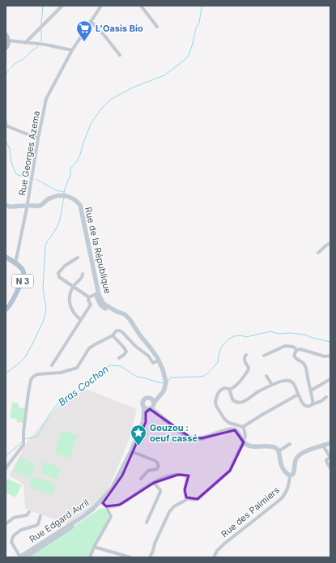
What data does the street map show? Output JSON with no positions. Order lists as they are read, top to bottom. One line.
{"streets":{"main road":["N 3"],"street":["Rue Georges Azema","Rue de la République","Rue des Palmiers","Rue Edgard Avril"]},"crossings":[["Rue Georges Azema","Rue de la République"],["Rue Georges Azema","N 3"]],"water":["Bras Cochon"],"places":{"supermarket":["L'Oasis Bio"],"place":["Gouzou : oeuf cassé"]}}
